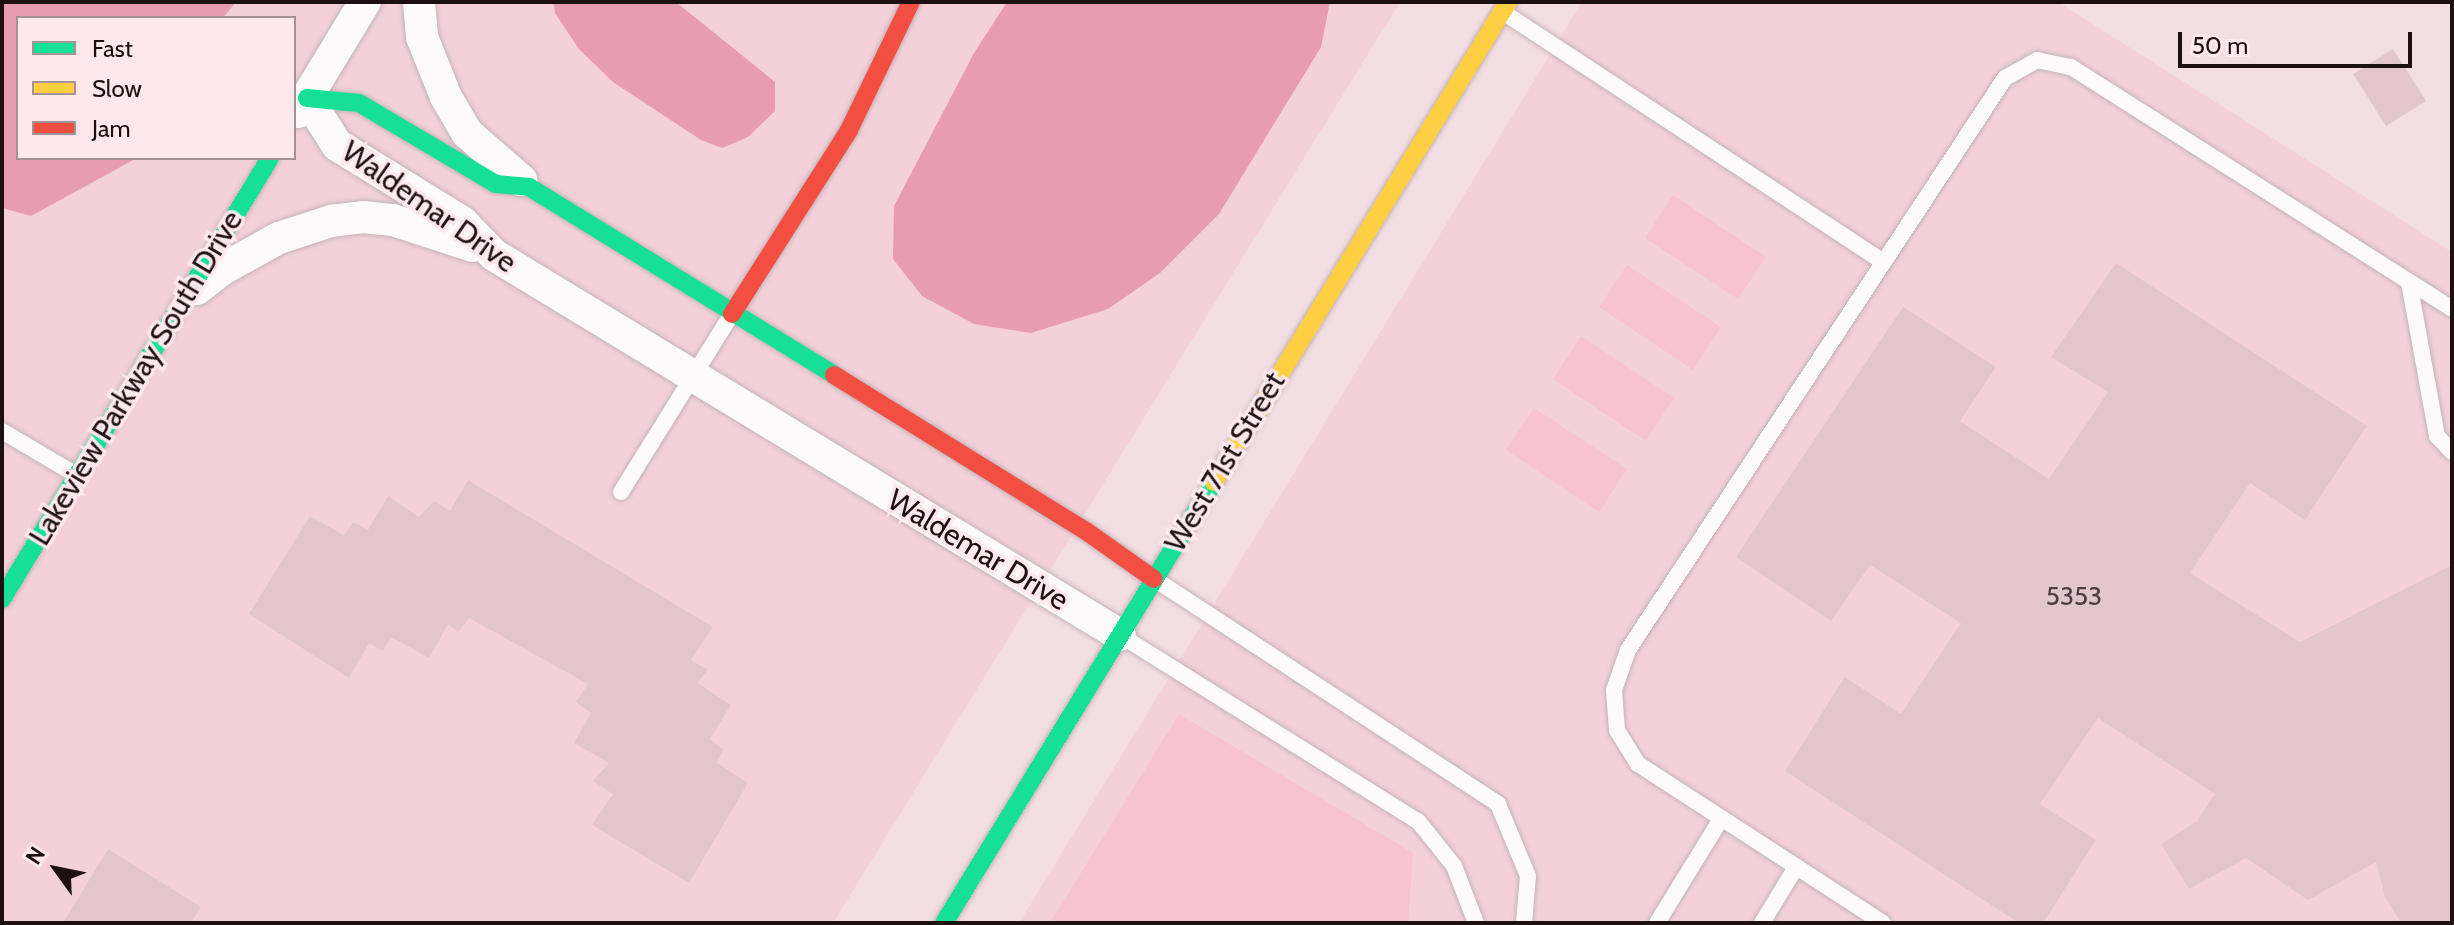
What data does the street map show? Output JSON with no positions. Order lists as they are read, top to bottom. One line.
{"streets":{"street":["Waldemar Drive","Lakeview Parkway South Drive","West 71st Street"]},"crossings":[["Waldemar Drive","West 71st Street"]],"house_numbers":["5353"],"legend":["Fast","Slow","Jam"],"scale_bar":"50 m","north":"top left"}
